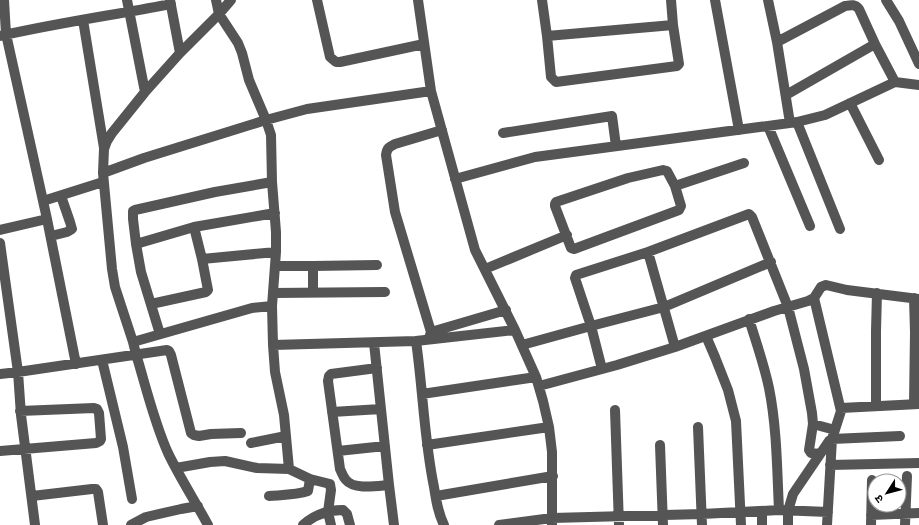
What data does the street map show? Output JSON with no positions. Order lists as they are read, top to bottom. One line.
{"north":"bottom left"}
